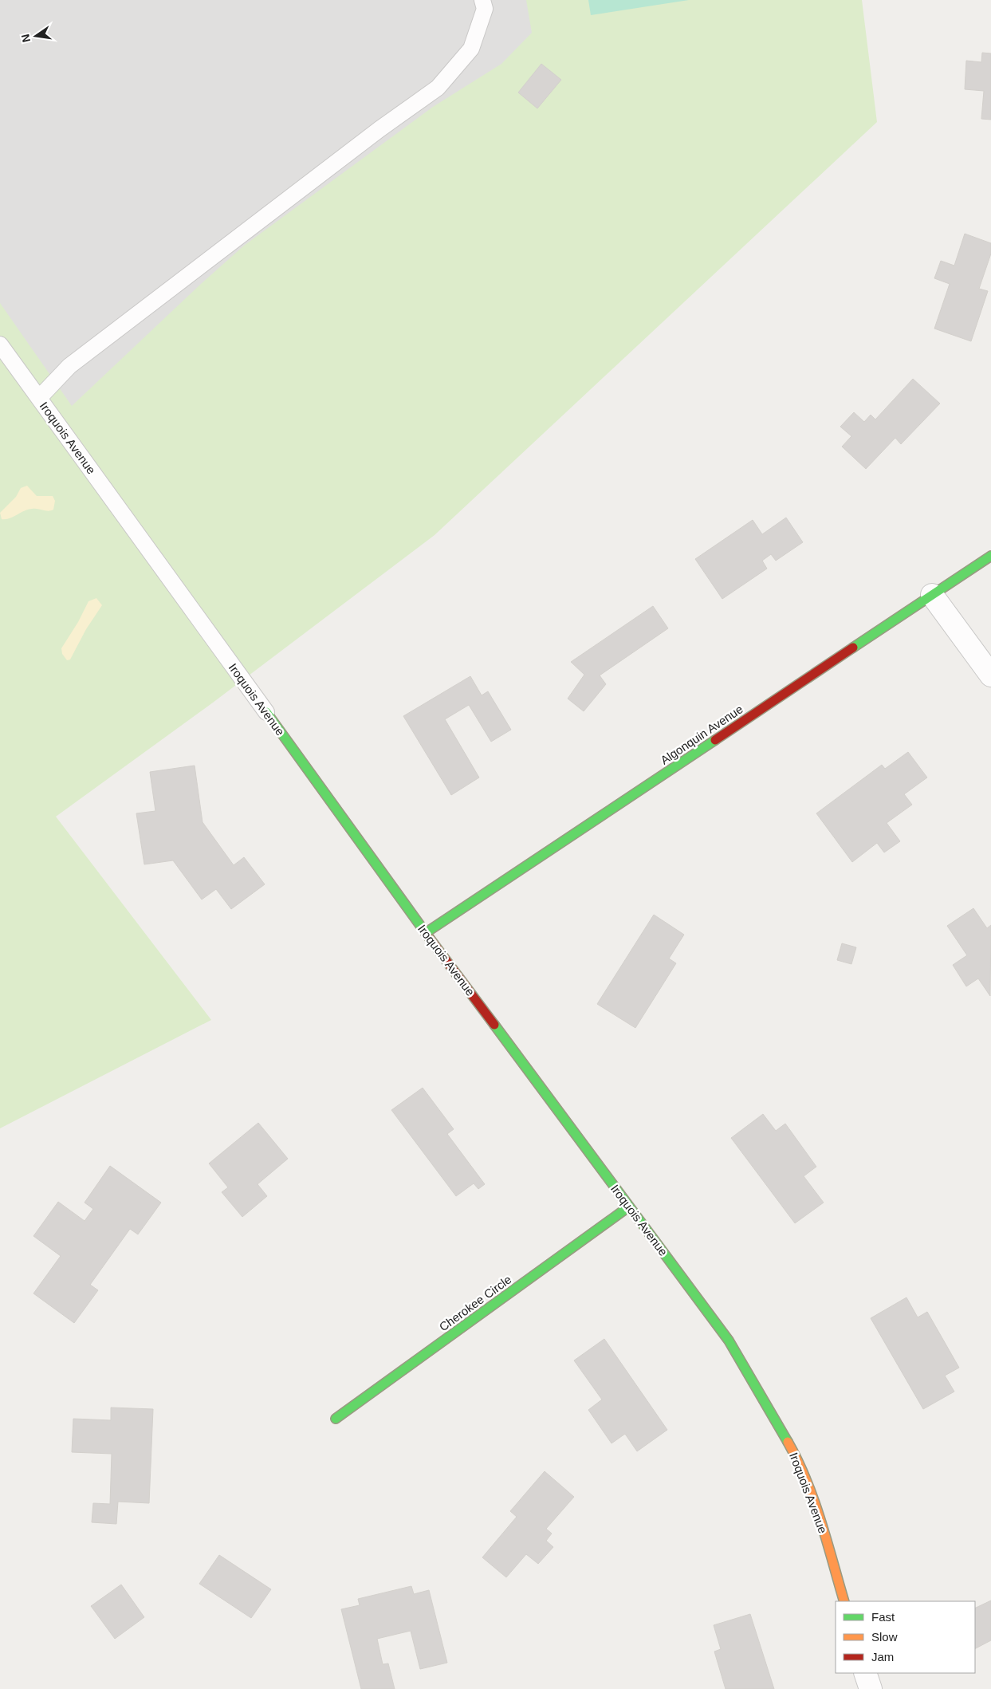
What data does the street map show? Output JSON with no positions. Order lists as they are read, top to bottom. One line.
{"streets":{"street":["Iroquois Avenue","Algonquin Avenue","Cherokee Circle"]},"crossings":[["Iroquois Avenue","Algonquin Avenue"],["Iroquois Avenue","Cherokee Circle"]],"legend":["Fast","Slow","Jam"],"north":"left"}
